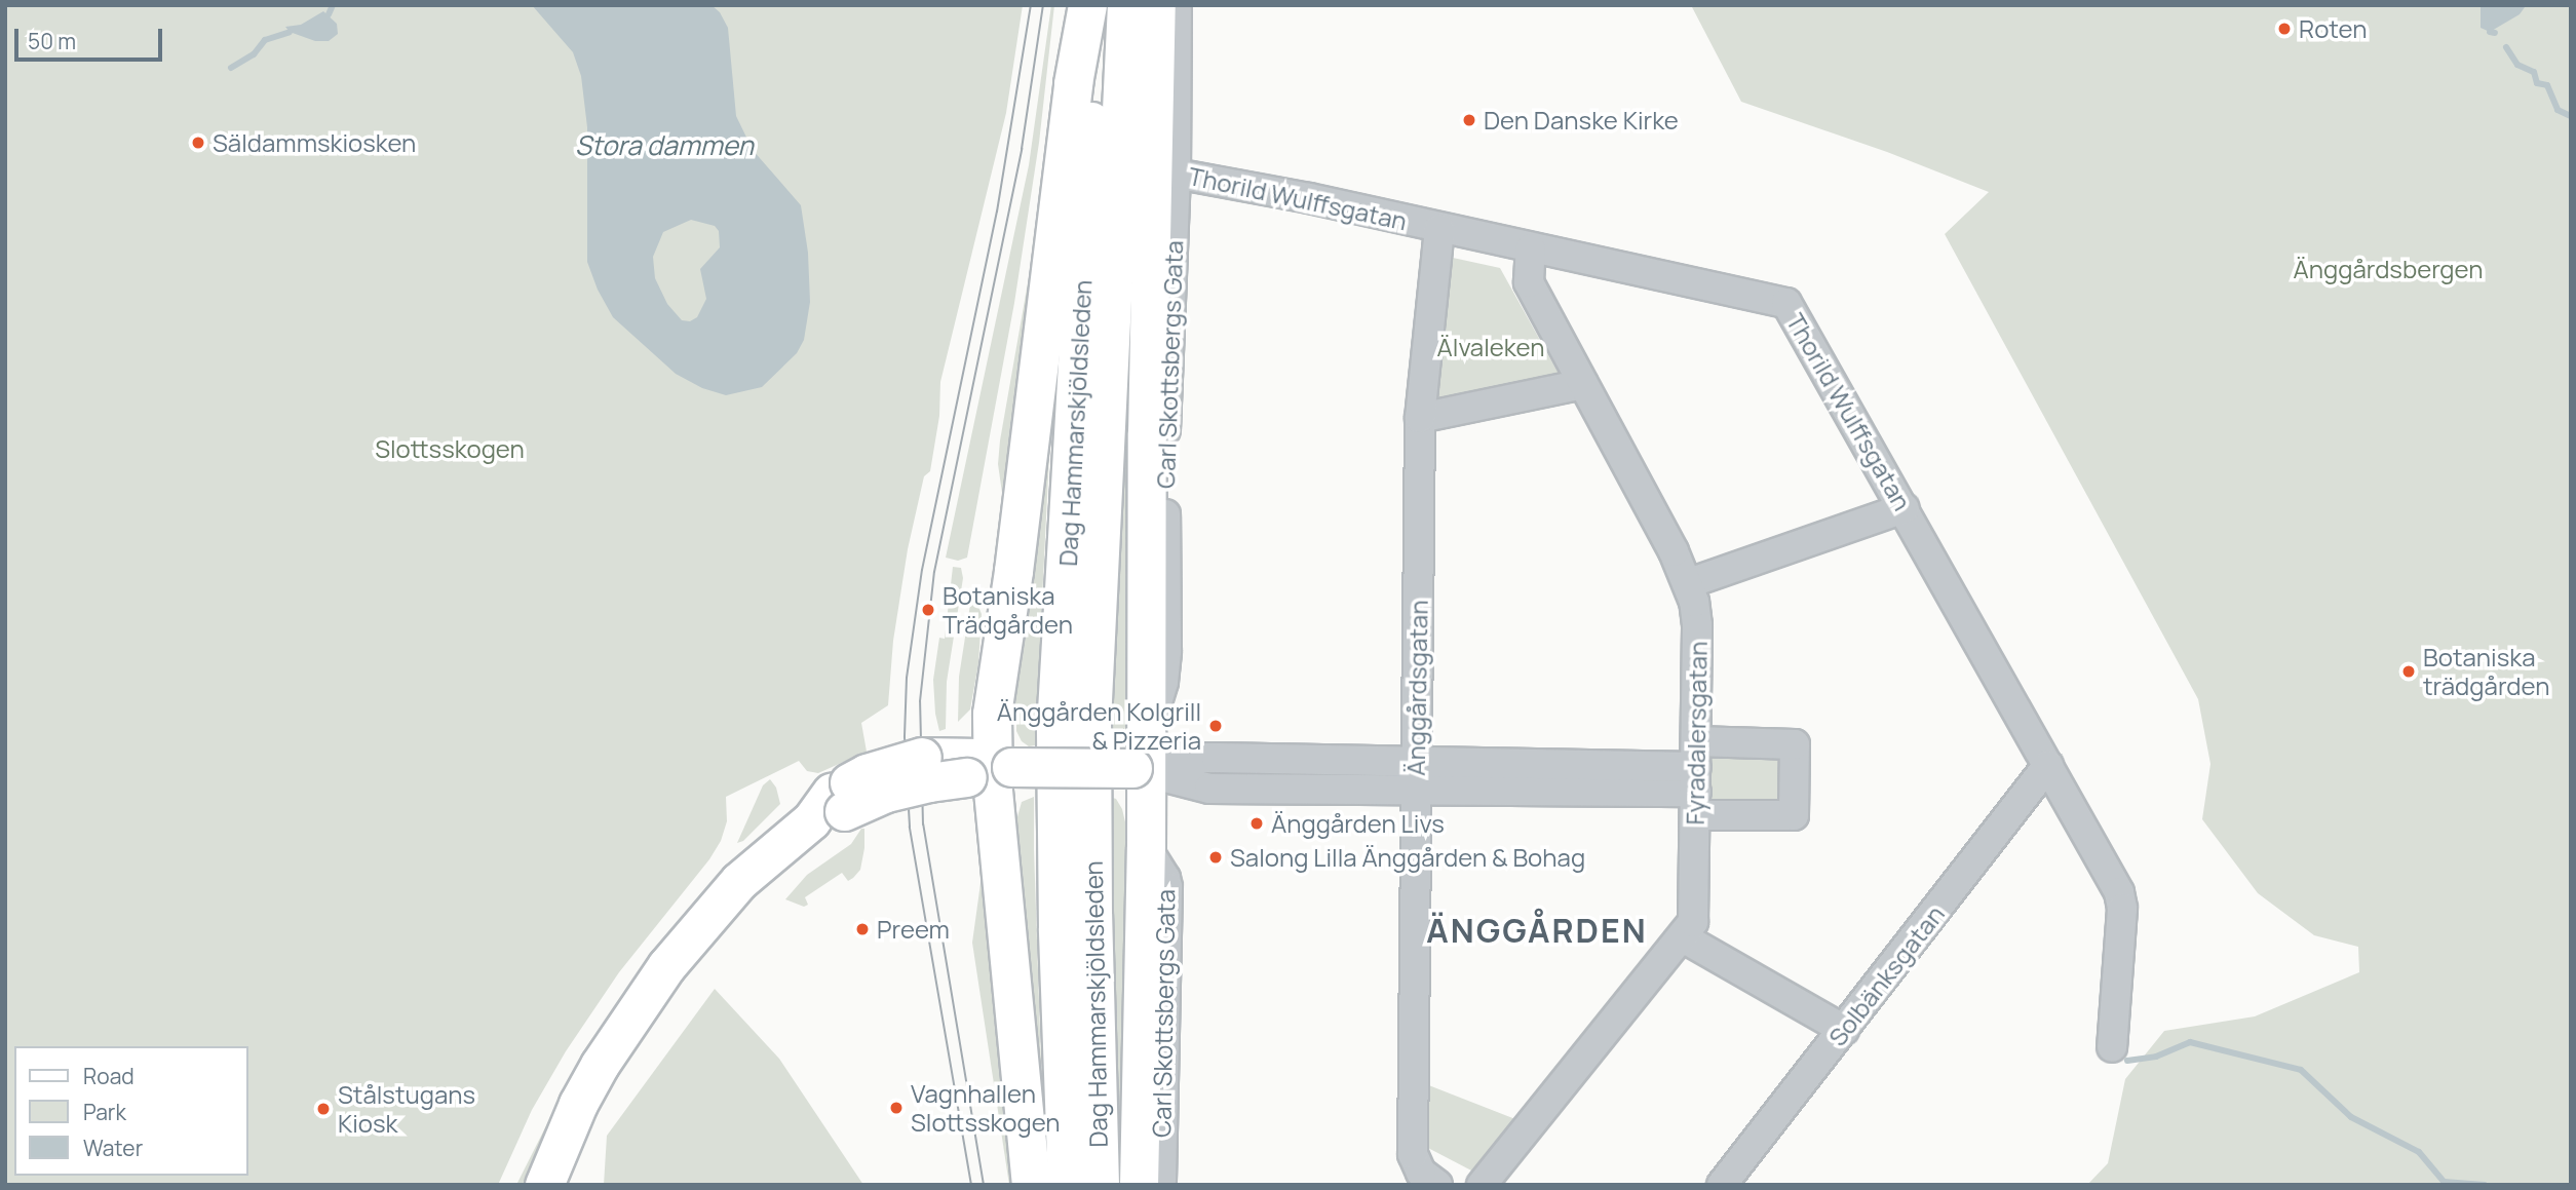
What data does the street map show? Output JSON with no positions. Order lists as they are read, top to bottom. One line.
{"streets":{"main road":["Dag Hammarskjöldsleden"],"street":["Thorild Wulffsgatan","Carl Skottsbergs Gata","Änggårdsgatan","Fyradalersgatan","Solbänksgatan"]},"crossings":[["Thorild Wulffsgatan","Carl Skottsbergs Gata"],["Thorild Wulffsgatan","Änggårdsgatan"],["Thorild Wulffsgatan","Fyradalersgatan"],["Thorild Wulffsgatan","Solbänksgatan"]],"districts":["ÄNGGÅRDEN"],"water":["Stora dammen"],"parks":["Änggårdsbergen","Älvaleken","Slottsskogen"],"places":["Roten","Den Danske Kirke","Säldammskiosken","Botaniska Trädgården","Botaniska trädgården","Änggården Kolgrill & Pizzeria","Änggården Livs","Salong Lilla Änggården & Bohag","Preem","Vagnhallen Slottsskogen","Stålstugans Kiosk"],"legend":["Road","Park","Water"],"scale_bar":"50 m"}
